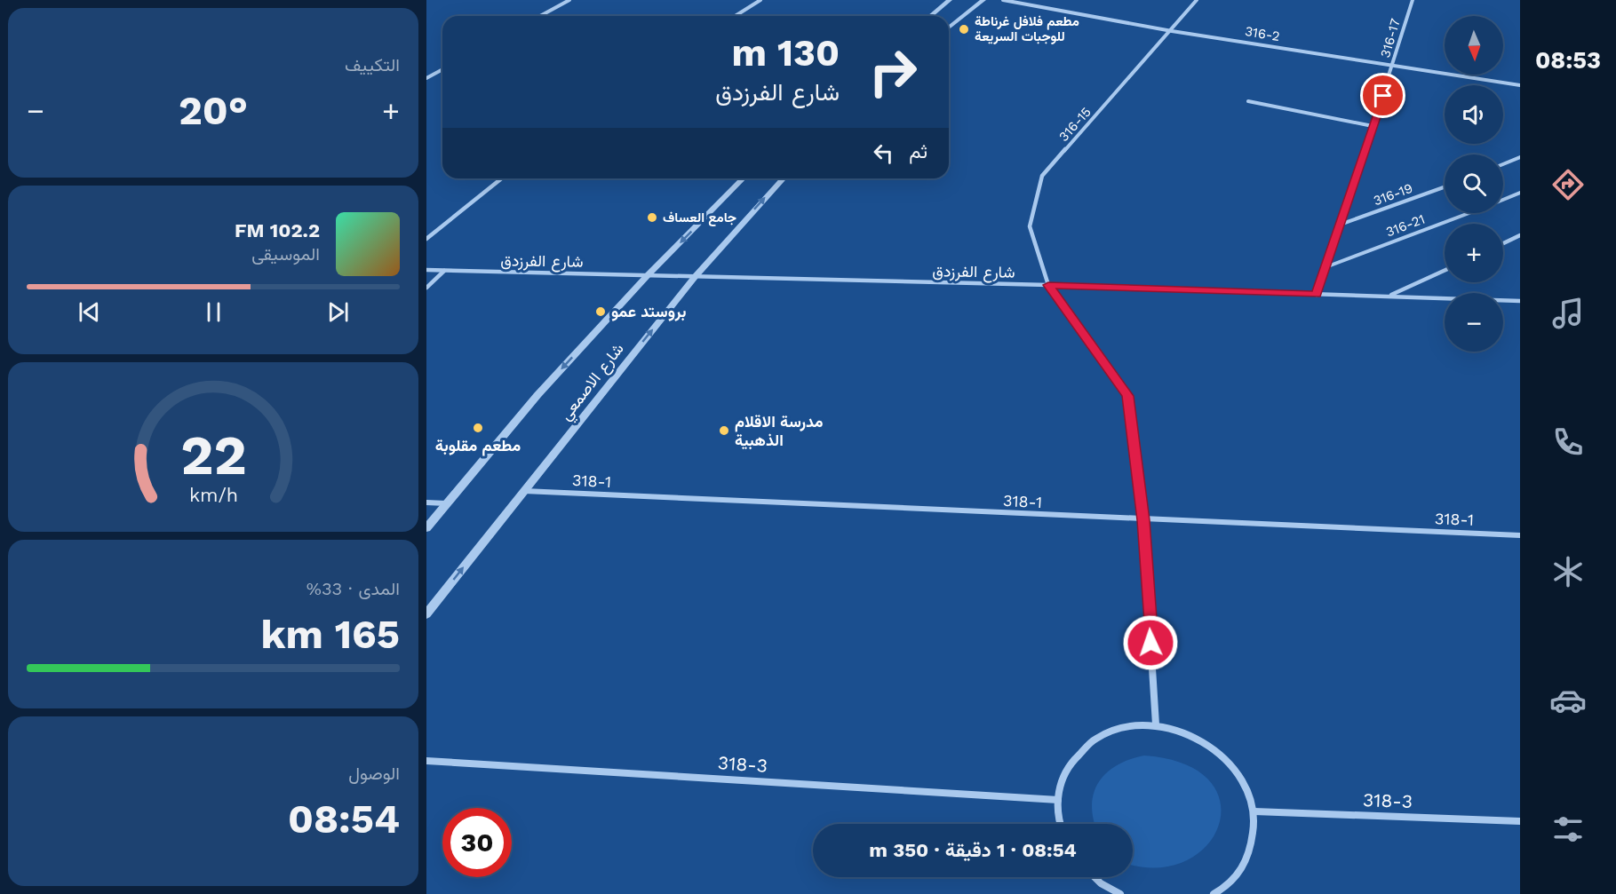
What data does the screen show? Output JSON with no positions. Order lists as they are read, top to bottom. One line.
{"streets":{"street":["316-2","316-17","316-15","شارع الفرزدق","شارع الاصمعي","318-1","318-3"],"lane":["316-19","316-21"]},"crossings":[["316-2","316-17"],["316-2","316-15"],["316-17","316-19"],["316-17","316-21"],["316-17","شارع الفرزدق"],["316-15","شارع الفرزدق"],["316-15","318-1"],["شارع الفرزدق","شارع الاصمعي"],["شارع الاصمعي","318-1"]],"places":["مطعم فلافل غرناطة للوجبات السريعة","جامع العساف","بروستد عمو","مطعم مقلوبة","مدرسة الاقلام الذهبية"],"north":"bottom","page":{"tabs":"08:53","tile":["التكييف",["المدى · 33%","165 km"],["الوصول","08:54"]],"map_buttons":["+","−"],"turn":["130 m","شارع الفرزدق"],"heat":["−","20°","+"],"then":"ثم","song":["102.2 FM","الموسيقى"],"limit":"30","trip":"08:54 · 1 دقيقة · 350 m","gauge":["22","km/h"]}}
